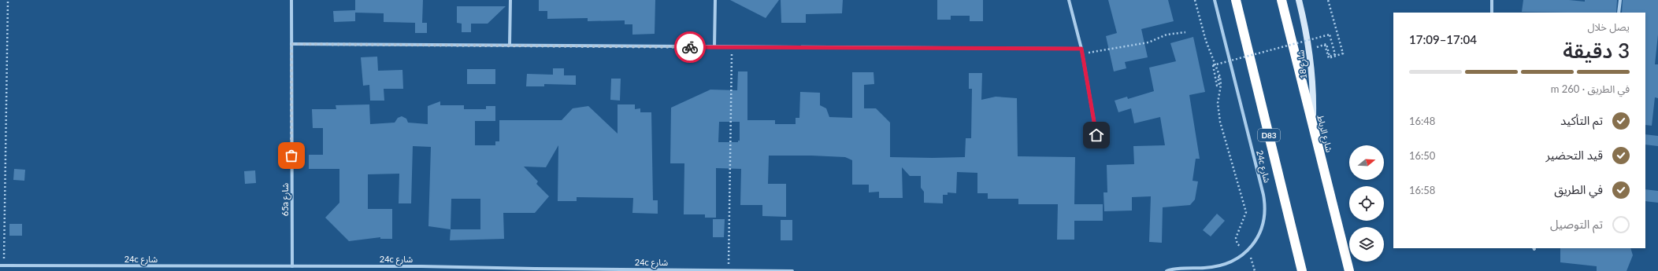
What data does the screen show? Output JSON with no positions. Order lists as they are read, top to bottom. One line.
{"streets":{"highway":["شارع الرباط","D83"],"street":["شارع 18","24c شارع","65a شارع"]},"crossings":[["شارع 18","شارع الرباط"],["24c شارع","65a شارع"]],"north":"right","page":{"heading":["3 دقيقة","يصل خلال","17:04–17:09"],"bar":"في الطريق · 260 m","list":[["تم التأكيد","16:48"],["قيد التحضير","16:50"],["في الطريق","16:58"],"تم التوصيل"]}}
